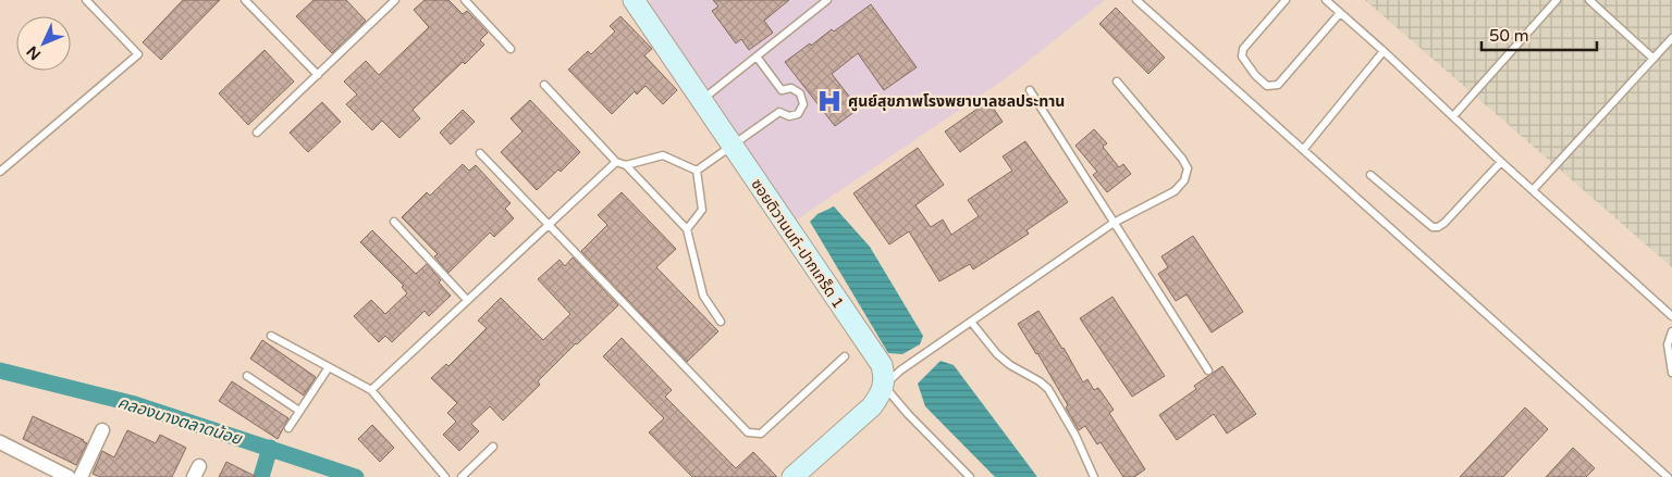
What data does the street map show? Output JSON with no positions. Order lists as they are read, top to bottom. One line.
{"streets":{"street":["ซอยติวานนท์-ปากเกร็ด 1"]},"water":["คลองบางตลาดน้อย"],"places":{"hospital":["ศูนย์สุขภาพโรงพยาบาลชลประทาน"]},"scale_bar":"50 m","north":"bottom left"}
